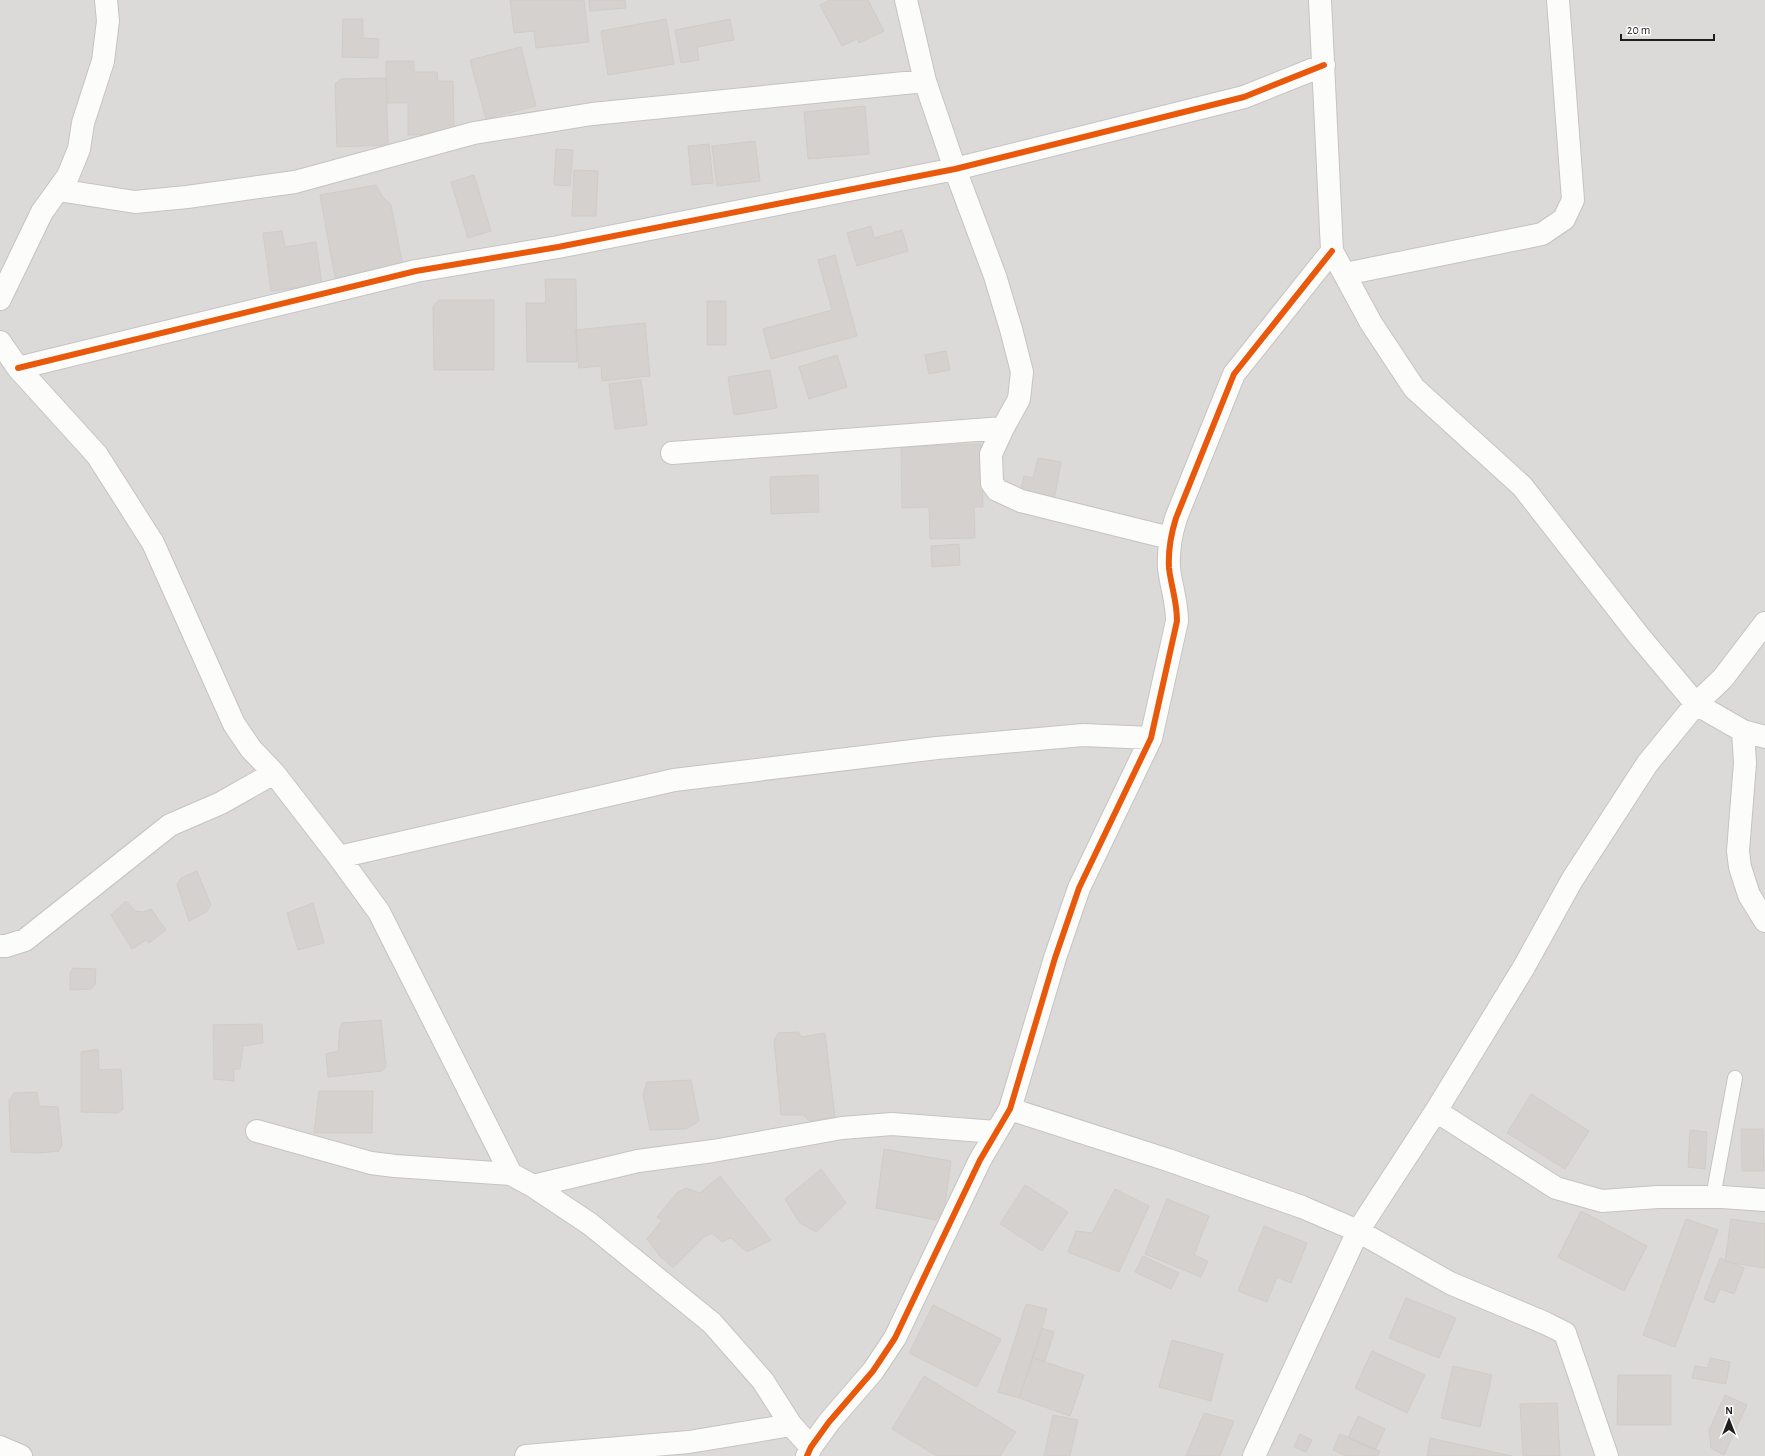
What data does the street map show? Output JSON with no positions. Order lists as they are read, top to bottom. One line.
{"scale_bar":"20 m","north":"top"}
